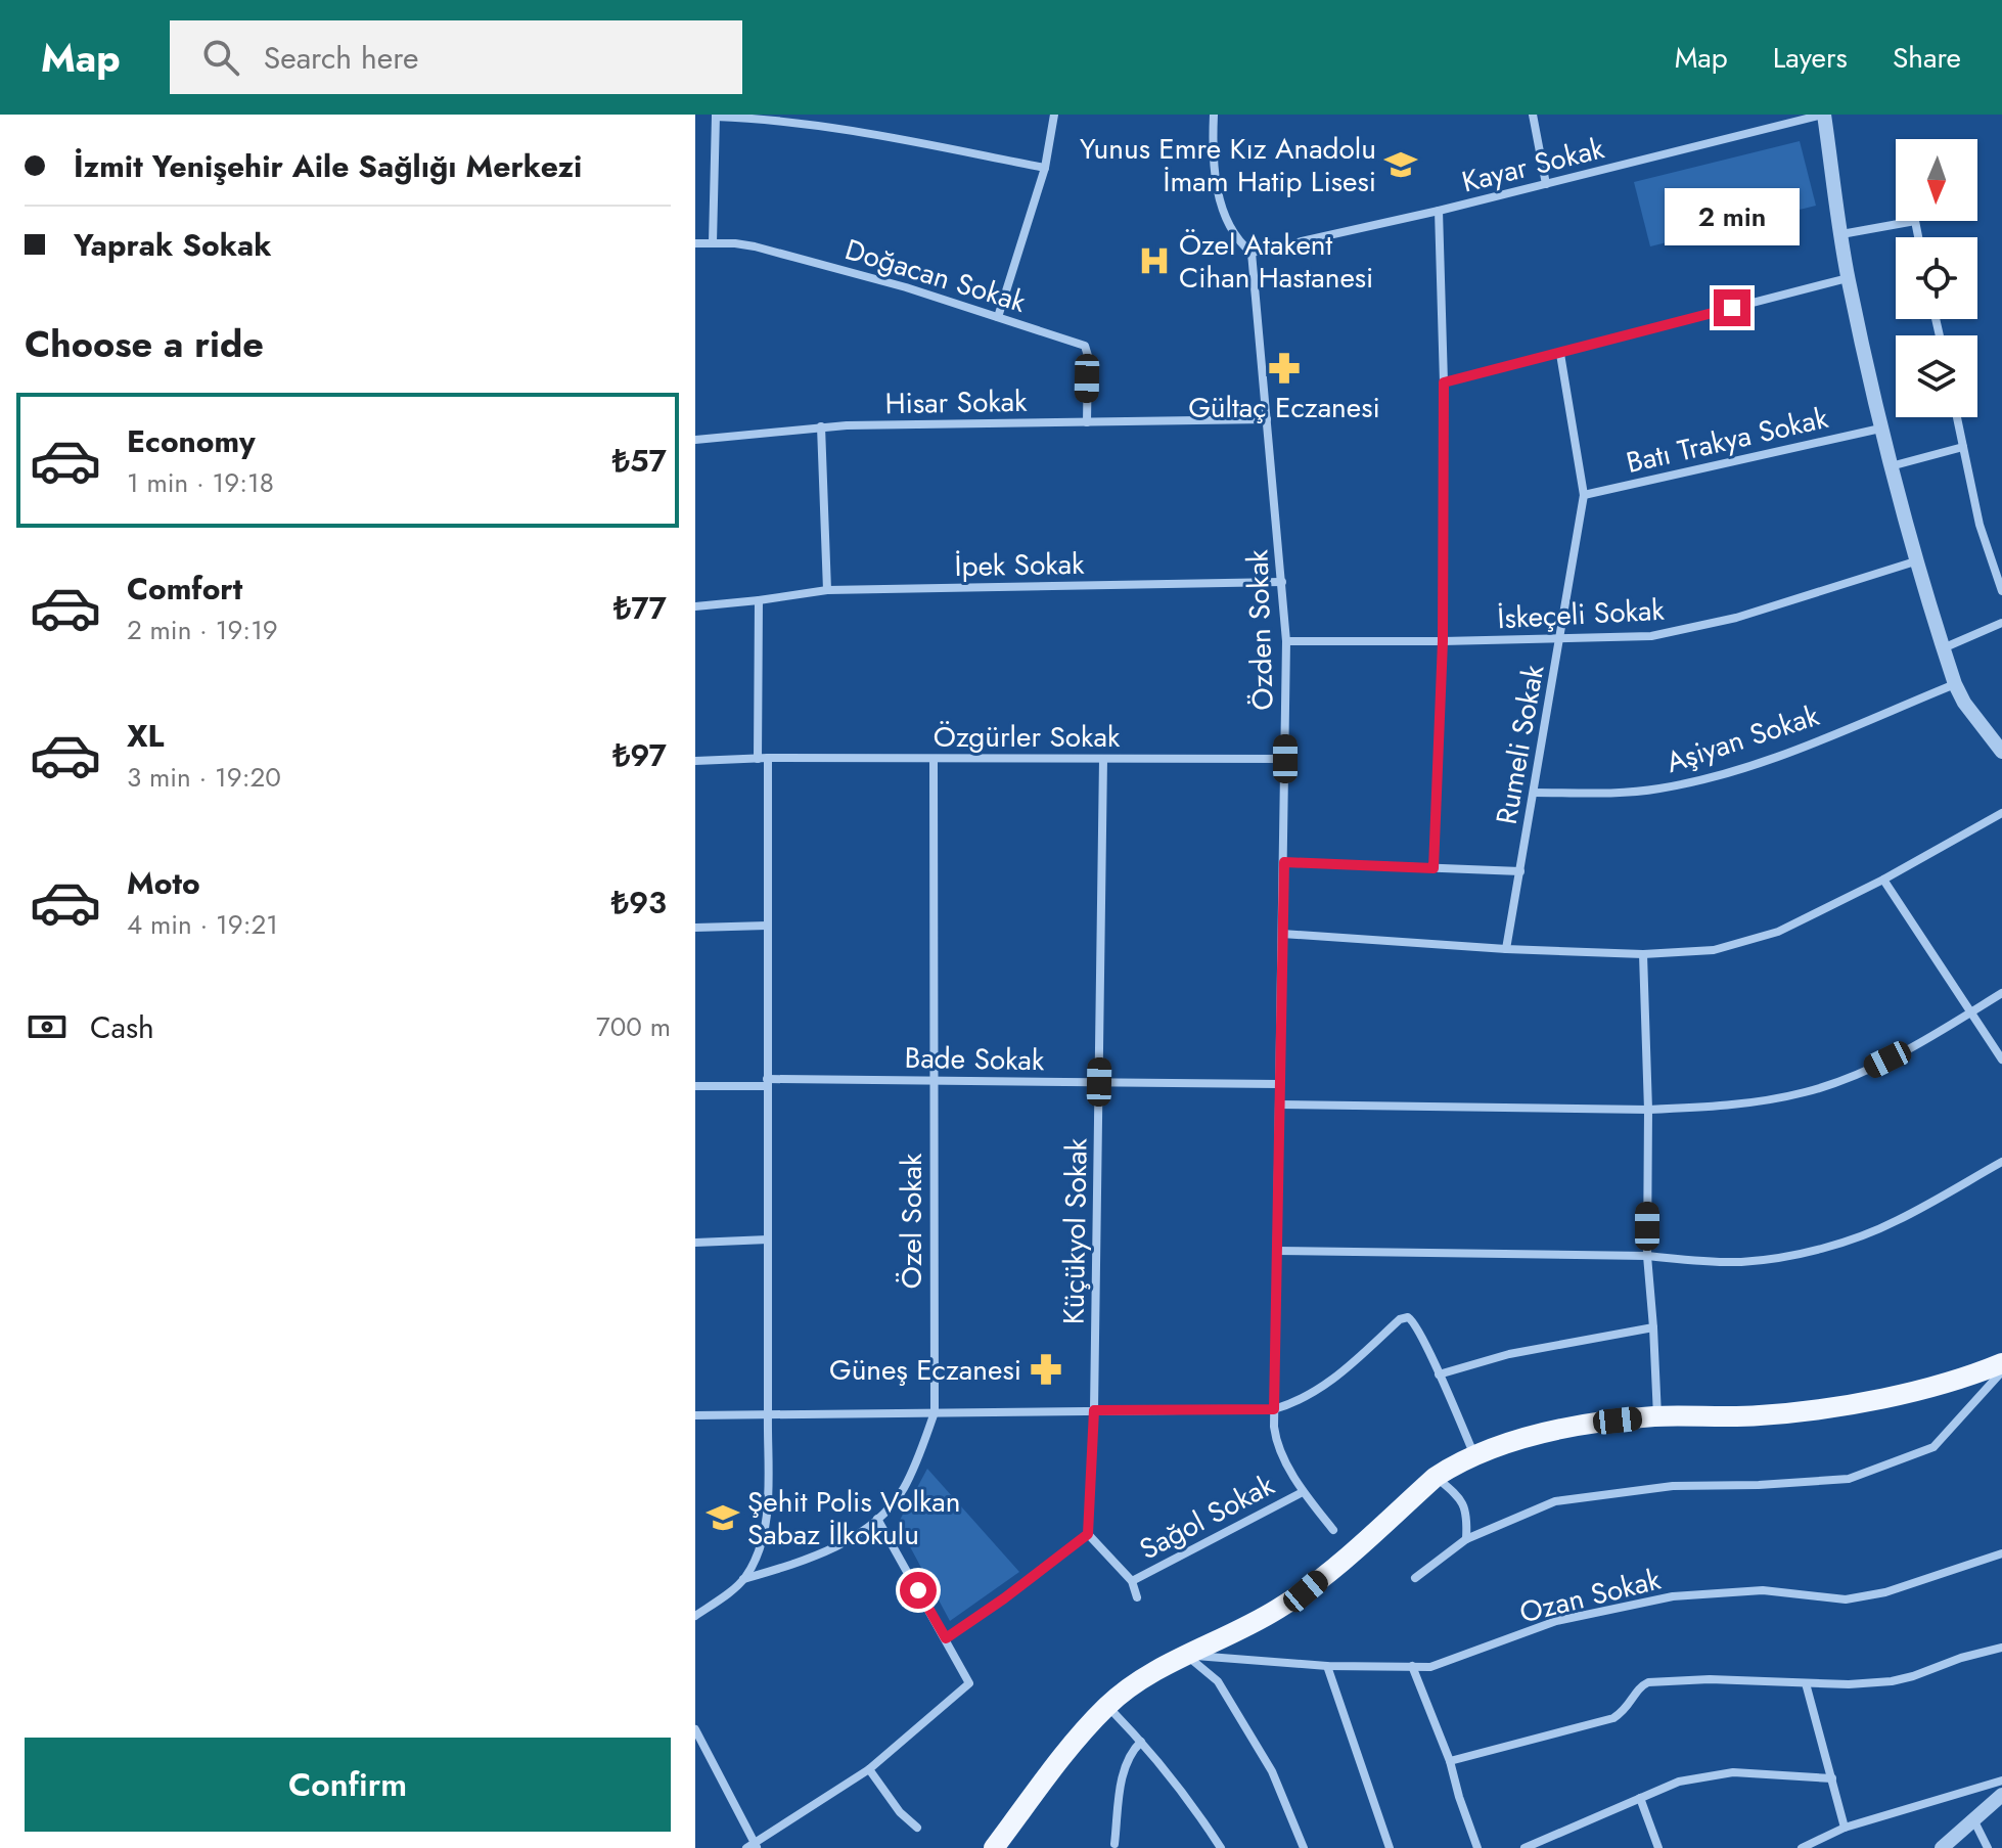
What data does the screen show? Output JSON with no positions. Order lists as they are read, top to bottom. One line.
{"streets":{"street":["Kayar Sokak","Doğacan Sokak","Hisar Sokak","Batı Trakya Sokak","İpek Sokak","İskeçeli Sokak","Özden Sokak","Özgürler Sokak","Aşiyan Sokak","Rumeli Sokak","Bade Sokak","Özel Sokak","Küçükyol Sokak","Sağol Sokak","Ozan Sokak"]},"crossings":[["Kayar Sokak","Özden Sokak"],["Doğacan Sokak","Hisar Sokak"],["Hisar Sokak","Özden Sokak"],["Batı Trakya Sokak","Rumeli Sokak"],["İpek Sokak","Özden Sokak"],["İskeçeli Sokak","Özden Sokak"],["İskeçeli Sokak","Rumeli Sokak"],["Özden Sokak","Özgürler Sokak"],["Özden Sokak","Bade Sokak"],["Özden Sokak","Sağol Sokak"],["Özgürler Sokak","Özel Sokak"],["Özgürler Sokak","Küçükyol Sokak"],["Aşiyan Sokak","Rumeli Sokak"],["Bade Sokak","Özel Sokak"],["Bade Sokak","Küçükyol Sokak"],["Küçükyol Sokak","Sağol Sokak"]],"places":{"school or university":["Yunus Emre Kız Anadolu İmam Hatip Lisesi","Şehit Polis Volkan Sabaz İlkokulu"],"hospital":["Özel Atakent Cihan Hastanesi"],"pharmacy":["Gültaç Eczanesi","Güneş Eczanesi"]},"north":"bottom","page":{"header":"Map","search":"Search here","nav":["Map","Layers","Share"],"banner":["İzmit Yenişehir Aile Sağlığı Merkezi","Yaprak Sokak"],"bubble":"2 min","heading":"Choose a ride","list":[{"name":"Economy","note":"1 min · 19:18","value":"₺57"},{"name":"Comfort","note":"2 min · 19:19","value":"₺77"},{"name":"XL","note":"3 min · 19:20","value":"₺97"},{"name":"Moto","note":"4 min · 19:21","value":"₺93"}],"pay":["Cash","700 m"],"buttons":"Confirm"}}
